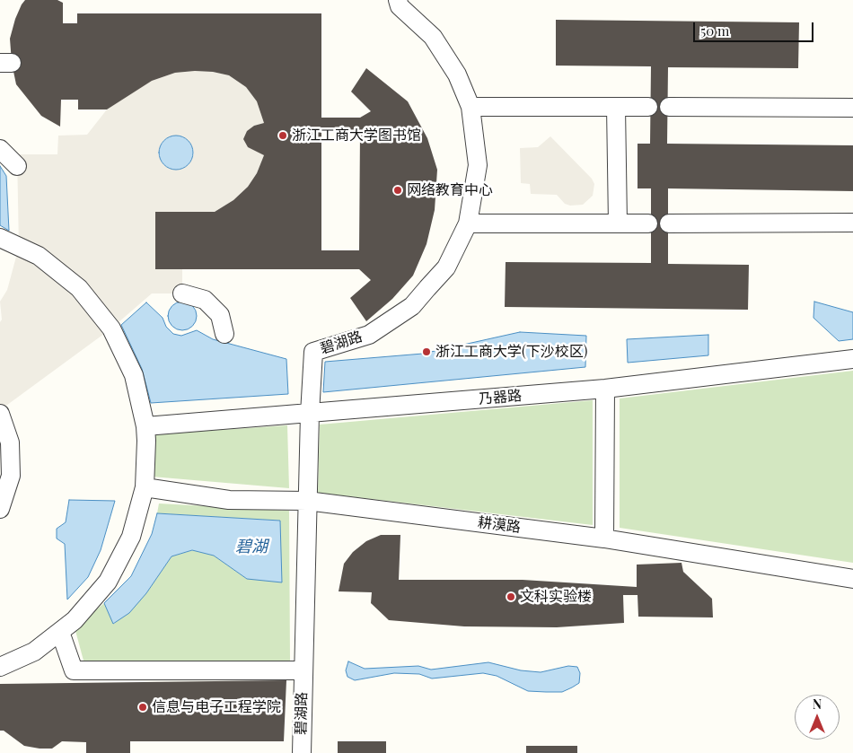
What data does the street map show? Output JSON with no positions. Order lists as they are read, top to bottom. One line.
{"streets":{"street":["碧湖路","乃器路","耕漠路"]},"crossings":[["碧湖路","乃器路"],["碧湖路","耕漠路"]],"water":["碧湖"],"places":["浙江工商大学图书馆","网络教育中心","浙江工商大学(下沙校区)","文科实验楼","信息与电子工程学院"],"scale_bar":"50 m","north":"top"}
